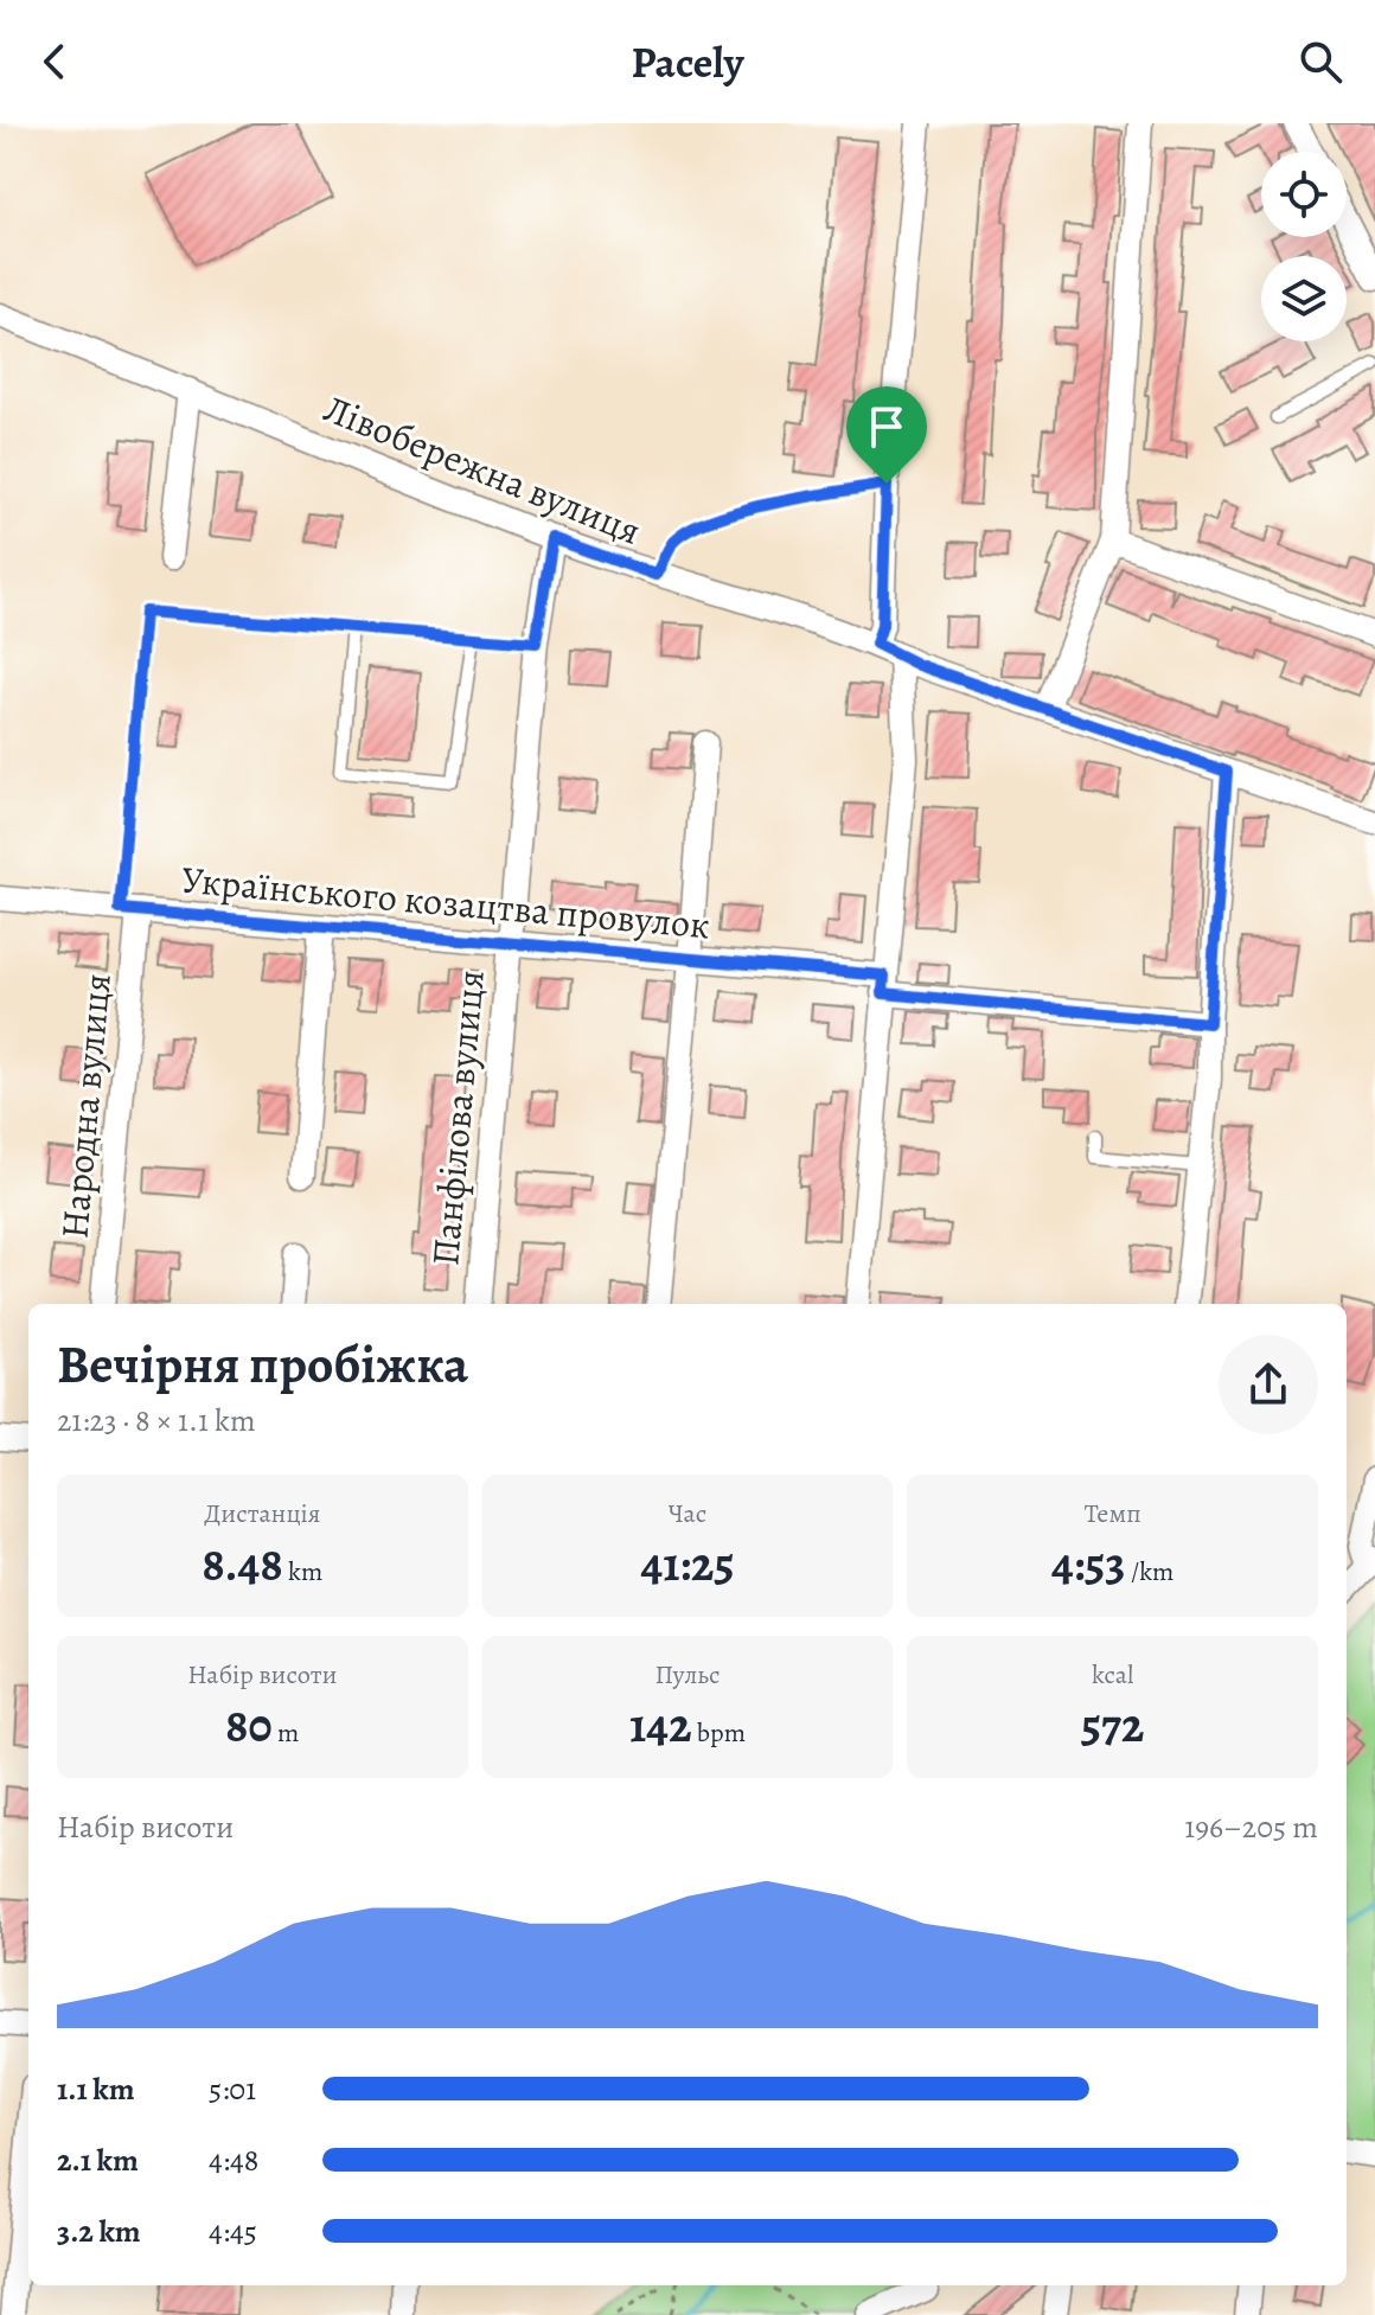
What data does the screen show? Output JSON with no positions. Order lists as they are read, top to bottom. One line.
{"streets":{"street":["Лівобережна вулиця","Українського козацтва провулок","Народна вулиця","Панфілова вулиця"]},"crossings":[["Лівобережна вулиця","Панфілова вулиця"],["Українського козацтва провулок","Народна вулиця"],["Українського козацтва провулок","Панфілова вулиця"]],"page":{"header":"Pacely","heading":["Вечірня пробіжка","21:23 · 8 × 1.1 km"],"stats":[["Дистанція","8.48 km"],["Час","41:25"],["Темп","4:53 /km"],["Набір висоти","80 m"],["Пульс","142 bpm"],["kcal","572"]],"chart":["Набір висоти","196–205 m"],"list":[{"name":"1.1 km","note":"5:01"},{"name":"2.1 km","note":"4:48"},{"name":"3.2 km","note":"4:45"}]}}
